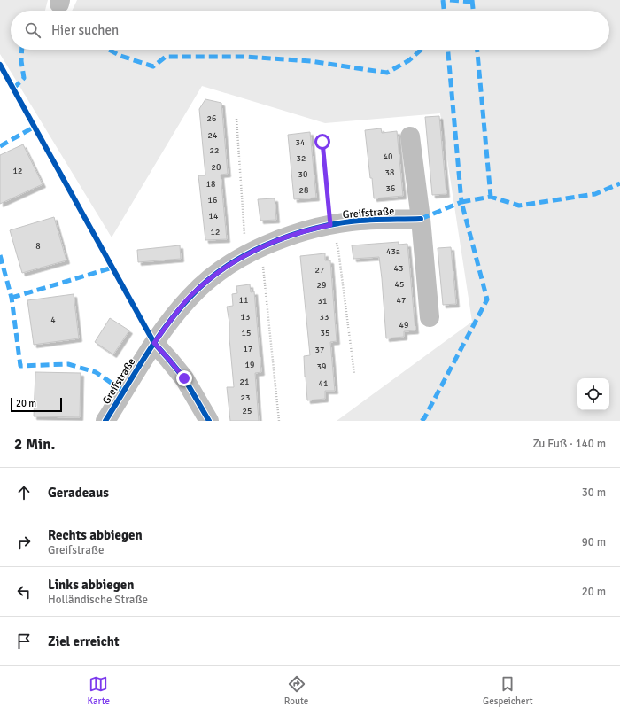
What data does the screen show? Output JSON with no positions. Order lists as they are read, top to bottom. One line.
{"streets":{"street":["Greifstraße"]},"house_numbers":["26","24","34","22","40","32","20","12","38","30","18","36","28","16","14","12","8","43a","43","27","45","29","11","47","31","13","33","4","49","15","35","17","37","19","39","21","41","23","25"],"scale_bar":"20 m","page":{"search":"Hier suchen","scale":"20 m","heading":["2 Min.","Zu Fuß · 140 m"],"list":[["Geradeaus","30 m"],["Rechts abbiegen","Greifstraße","90 m"],["Links abbiegen","Holländische Straße","20 m"],"Ziel erreicht"],"nav":["Karte","Route","Gespeichert"]}}
